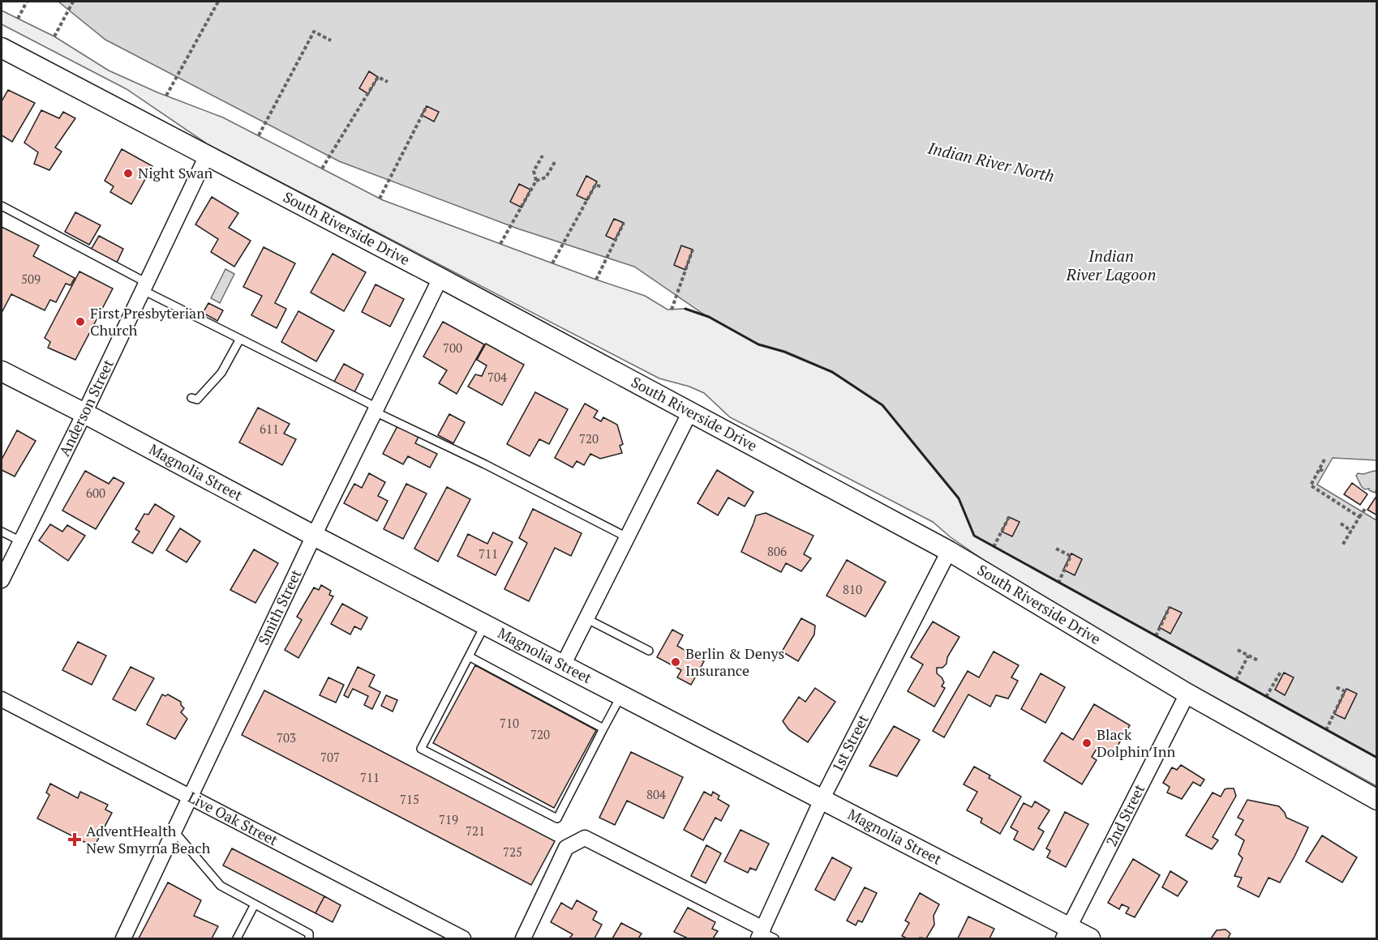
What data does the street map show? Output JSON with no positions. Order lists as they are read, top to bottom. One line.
{"streets":{"street":["South Riverside Drive","Anderson Street","Magnolia Street","Smith Street","1st Street","2nd Street","Live Oak Street"]},"crossings":[["South Riverside Drive","Anderson Street"],["South Riverside Drive","Smith Street"],["South Riverside Drive","1st Street"],["South Riverside Drive","2nd Street"],["Anderson Street","Magnolia Street"],["Magnolia Street","Smith Street"],["Magnolia Street","1st Street"],["Magnolia Street","2nd Street"],["Smith Street","Live Oak Street"]],"water":["Indian River North","Indian River Lagoon"],"places":{"other":["Night Swan","First Presbyterian Church","Berlin & Denys Insurance","Black Dolphin Inn"],"health":["AdventHealth New Smyrna Beach"]},"house_numbers":["509","700","704","611","720","600","806","711","810","710","720","703","707","711","804","715","719","721","725"]}
